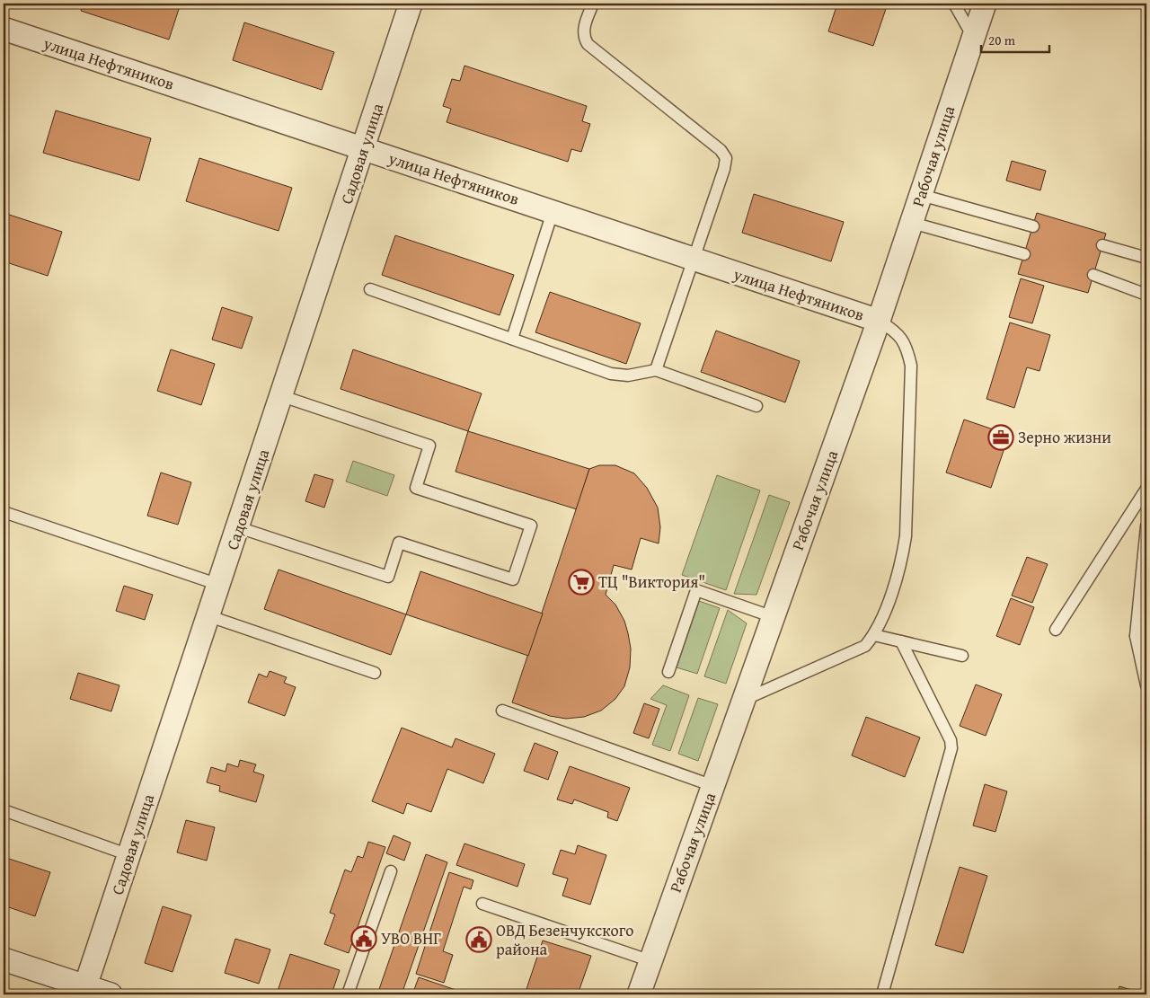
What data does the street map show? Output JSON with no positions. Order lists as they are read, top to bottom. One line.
{"streets":{"street":["улица Нефтяников","Садовая улица","Рабочая улица"]},"crossings":[["улица Нефтяников","Садовая улица"],["улица Нефтяников","Рабочая улица"]],"places":{"office":["Зерно жизни"],"supermarket":["ТЦ \"Виктория\""],"public building":["УВО ВНГ","ОВД Безенчукского района"]},"scale_bar":"20 m"}
